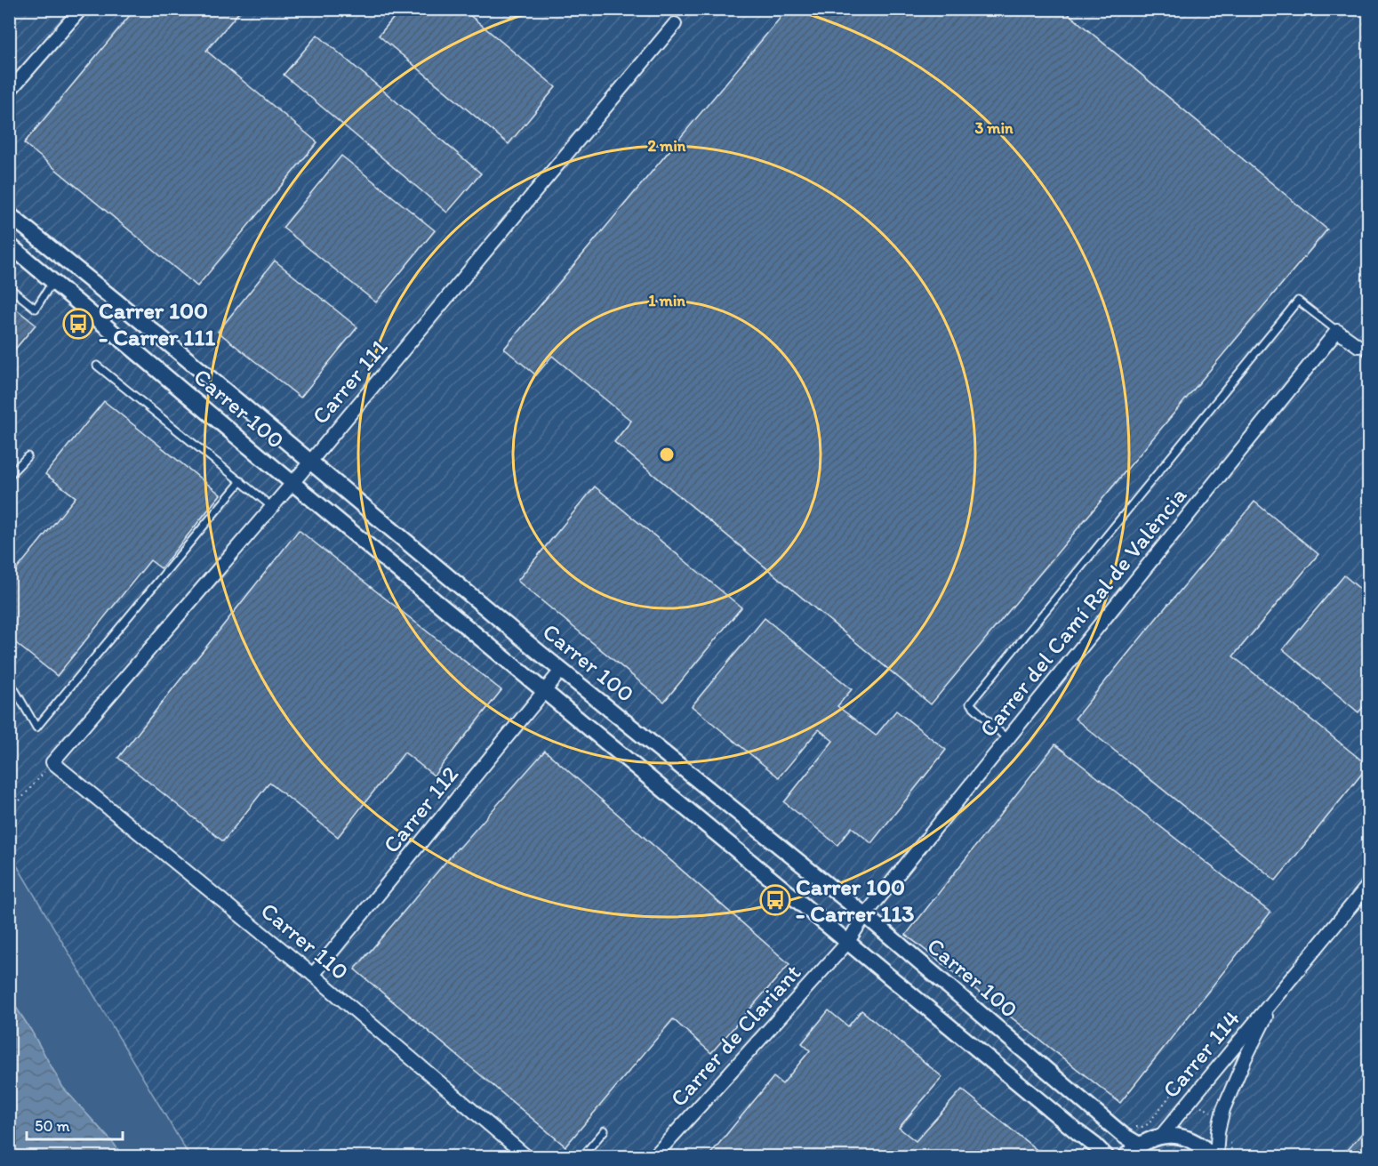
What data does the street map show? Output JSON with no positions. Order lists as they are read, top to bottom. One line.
{"streets":{"street":["Carrer 111","Carrer 100","Carrer del Camí Ral de València","Carrer 112","Carrer 110","Carrer de Clariant","Carrer 114"]},"crossings":[["Carrer 111","Carrer 100"],["Carrer 111","Carrer 110"],["Carrer 100","Carrer del Camí Ral de València"],["Carrer 100","Carrer 112"],["Carrer 100","Carrer de Clariant"],["Carrer del Camí Ral de València","Carrer de Clariant"],["Carrer 112","Carrer 110"]],"places":{"bus stop":["Carrer 100 - Carrer 111","Carrer 100 - Carrer 113"]},"scale_bar":"50 m","rings":["3 min","2 min","1 min"]}
